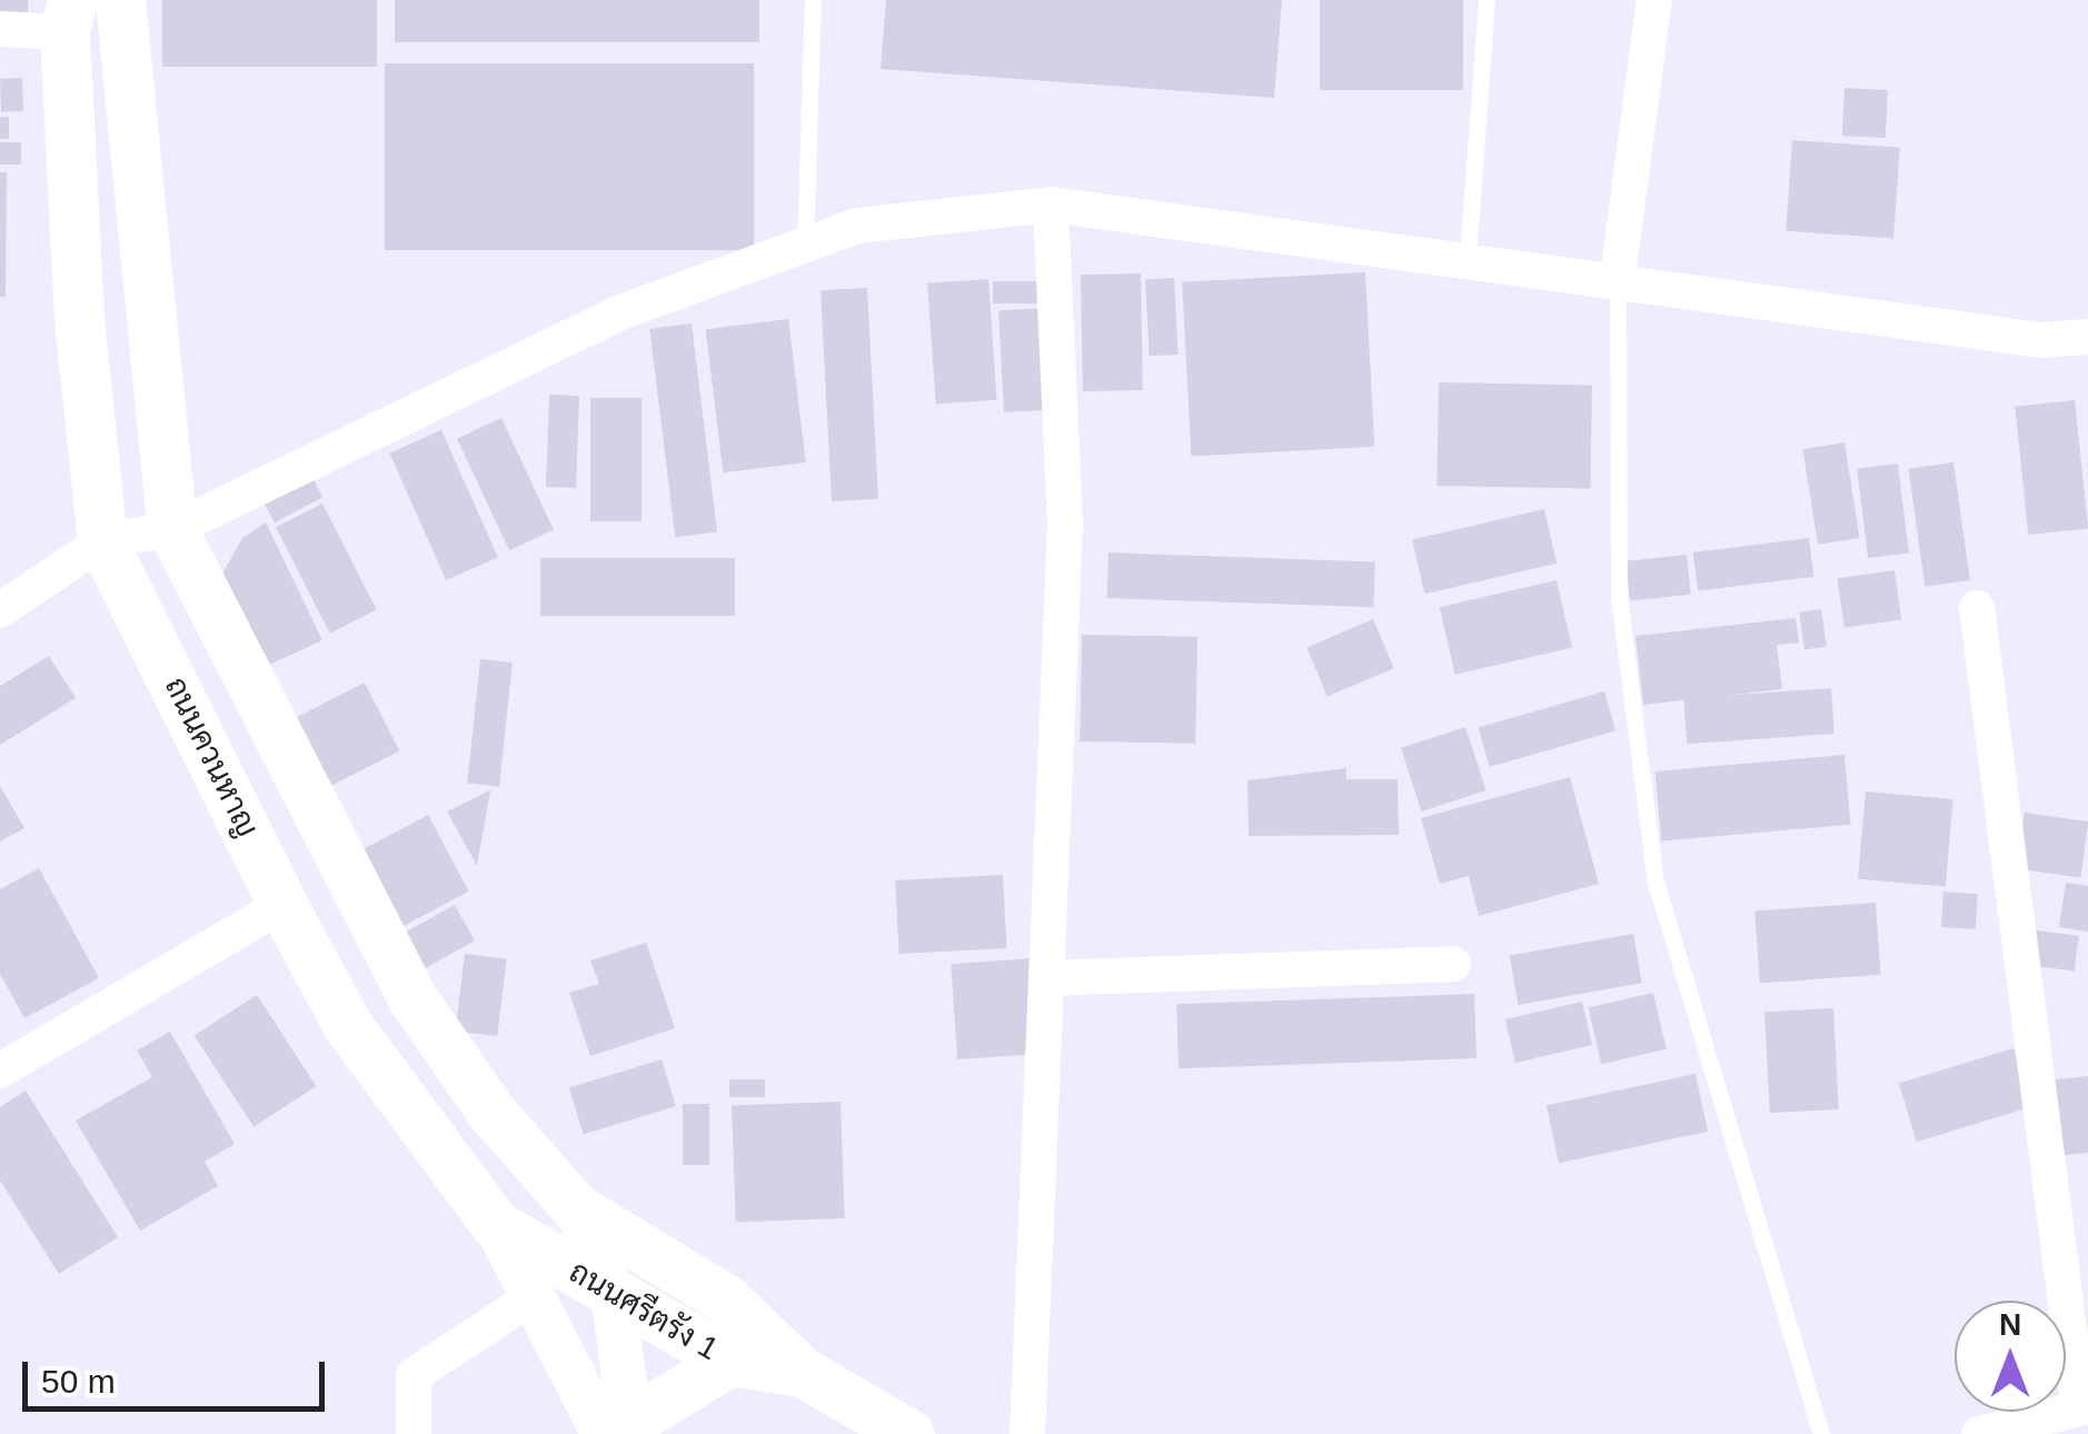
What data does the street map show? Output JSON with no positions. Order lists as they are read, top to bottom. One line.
{"streets":{"main road":["ถนนควนหาญ","ถนนศรีตรัง 1"]},"crossings":[["ถนนควนหาญ","ถนนศรีตรัง 1"]],"scale_bar":"50 m","north":"top"}
